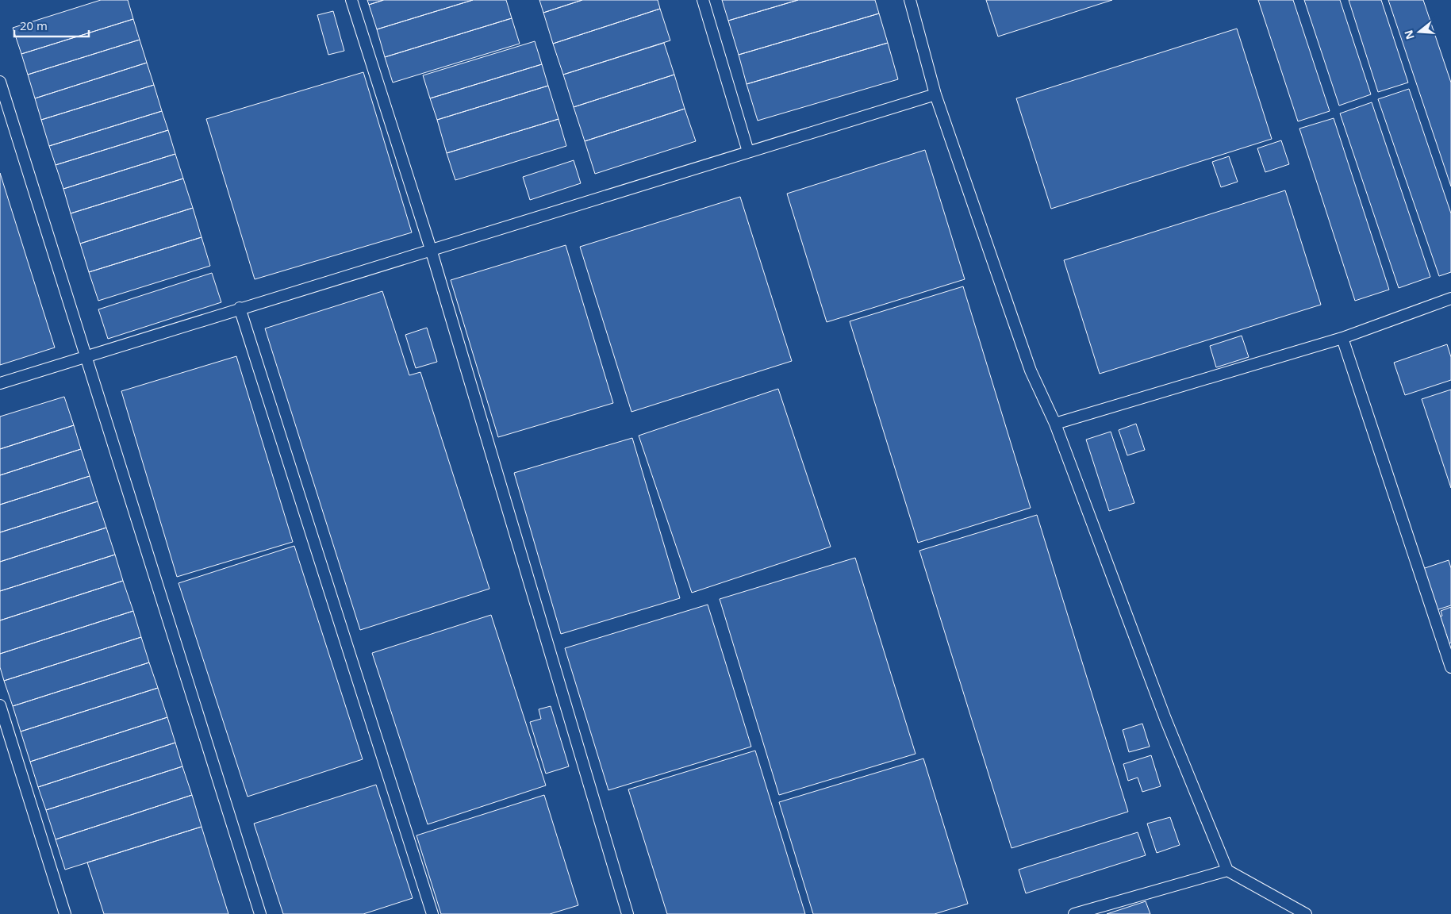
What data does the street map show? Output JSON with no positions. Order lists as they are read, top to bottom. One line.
{"scale_bar":"20 m","north":"left"}
